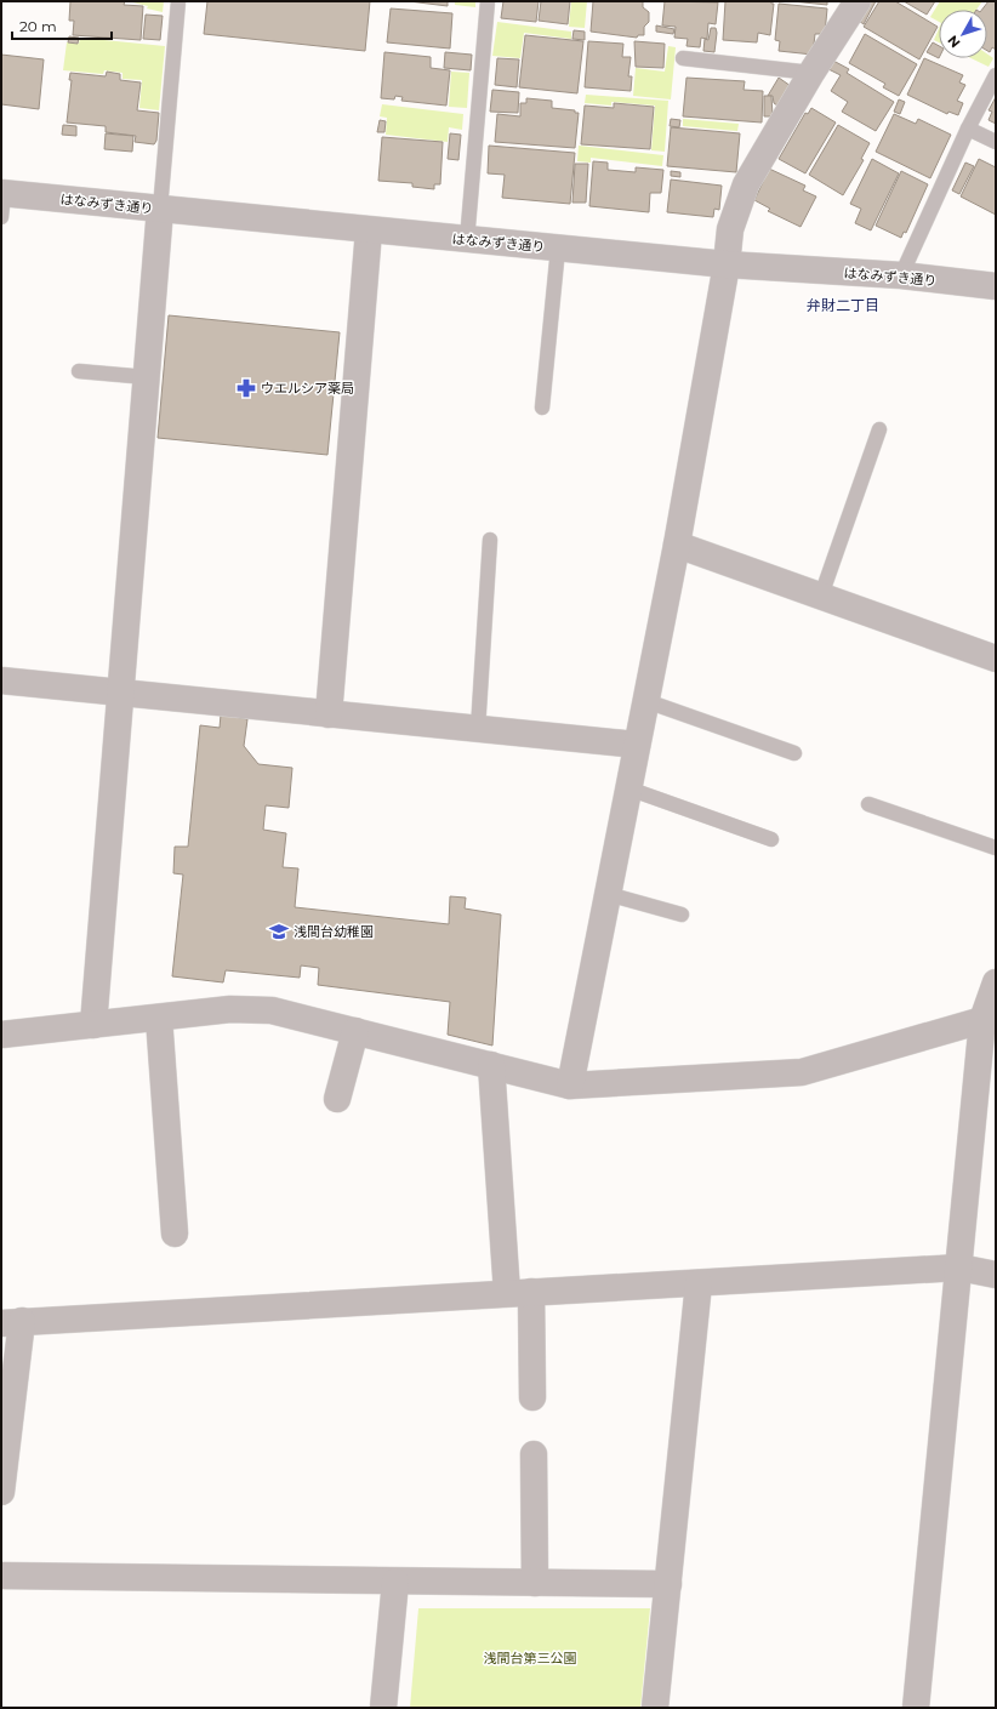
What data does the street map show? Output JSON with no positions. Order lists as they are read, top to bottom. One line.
{"streets":{"street":["はなみずき通り"]},"districts":["弁財二丁目"],"parks":["浅間台第三公園"],"places":{"pharmacy":["ウエルシア薬局"],"school or university":["浅間台幼稚園"]},"scale_bar":"20 m","north":"bottom left"}
